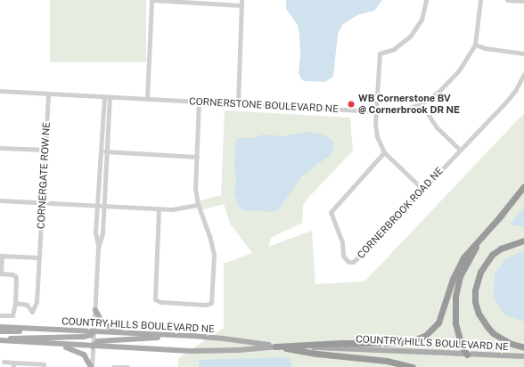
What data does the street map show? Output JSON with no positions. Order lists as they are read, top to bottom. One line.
{"streets":{"main road":["COUNTRY HILLS BOULEVARD NE"],"street":["CORNERSTONE BOULEVARD NE","CORNERGATE ROW NE","CORNERBROOK ROAD NE"]},"crossings":[["CORNERSTONE BOULEVARD NE","CORNERGATE ROW NE"]],"places":["WB Cornerstone BV @ Cornerbrook DR NE"]}
